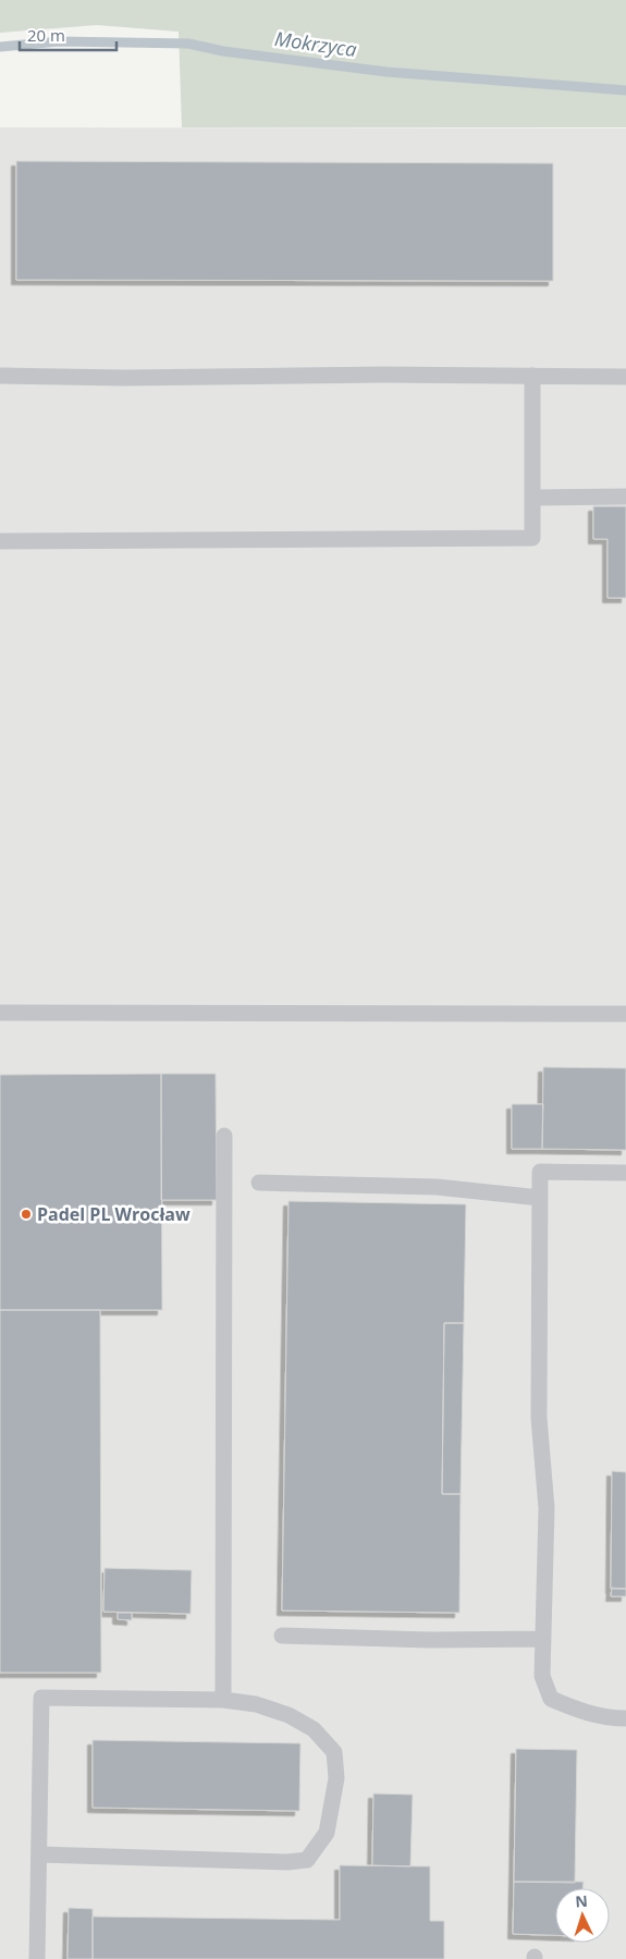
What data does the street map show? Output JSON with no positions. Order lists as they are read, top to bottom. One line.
{"water":["Mokrzyca"],"places":["Padel PL Wrocław"],"scale_bar":"20 m","north":"top"}
